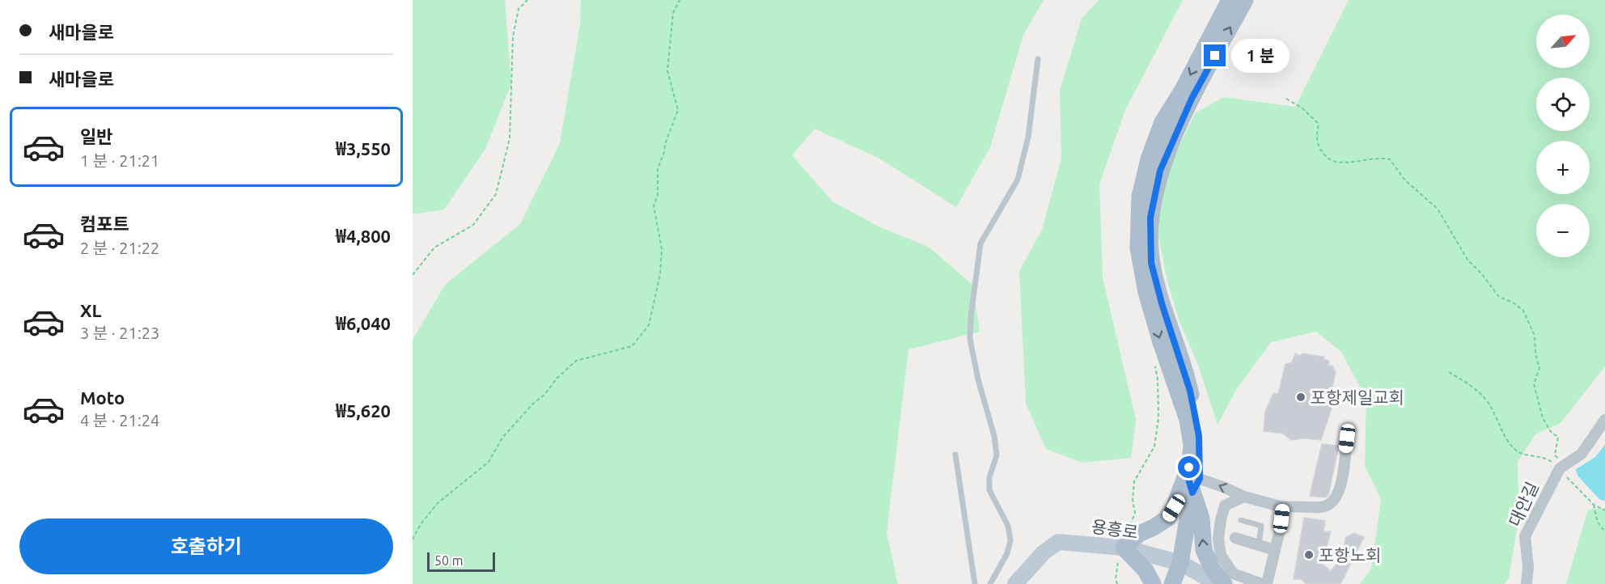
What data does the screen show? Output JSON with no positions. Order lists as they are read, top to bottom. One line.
{"streets":{"street":["대안길","용흥로"]},"places":["포항제일교회","포항노회"],"scale_bar":"50 m","north":"top right","page":{"banner":["새마을로","새마을로"],"map_buttons":["+","−"],"bubble":"1 분","list":[{"name":"일반","note":"1 분 · 21:21","value":"₩3,550"},{"name":"컴포트","note":"2 분 · 21:22","value":"₩4,800"},{"name":"XL","note":"3 분 · 21:23","value":"₩6,040"},{"name":"Moto","note":"4 분 · 21:24","value":"₩5,620"}],"buttons":"호출하기","scale":"50 m"}}
